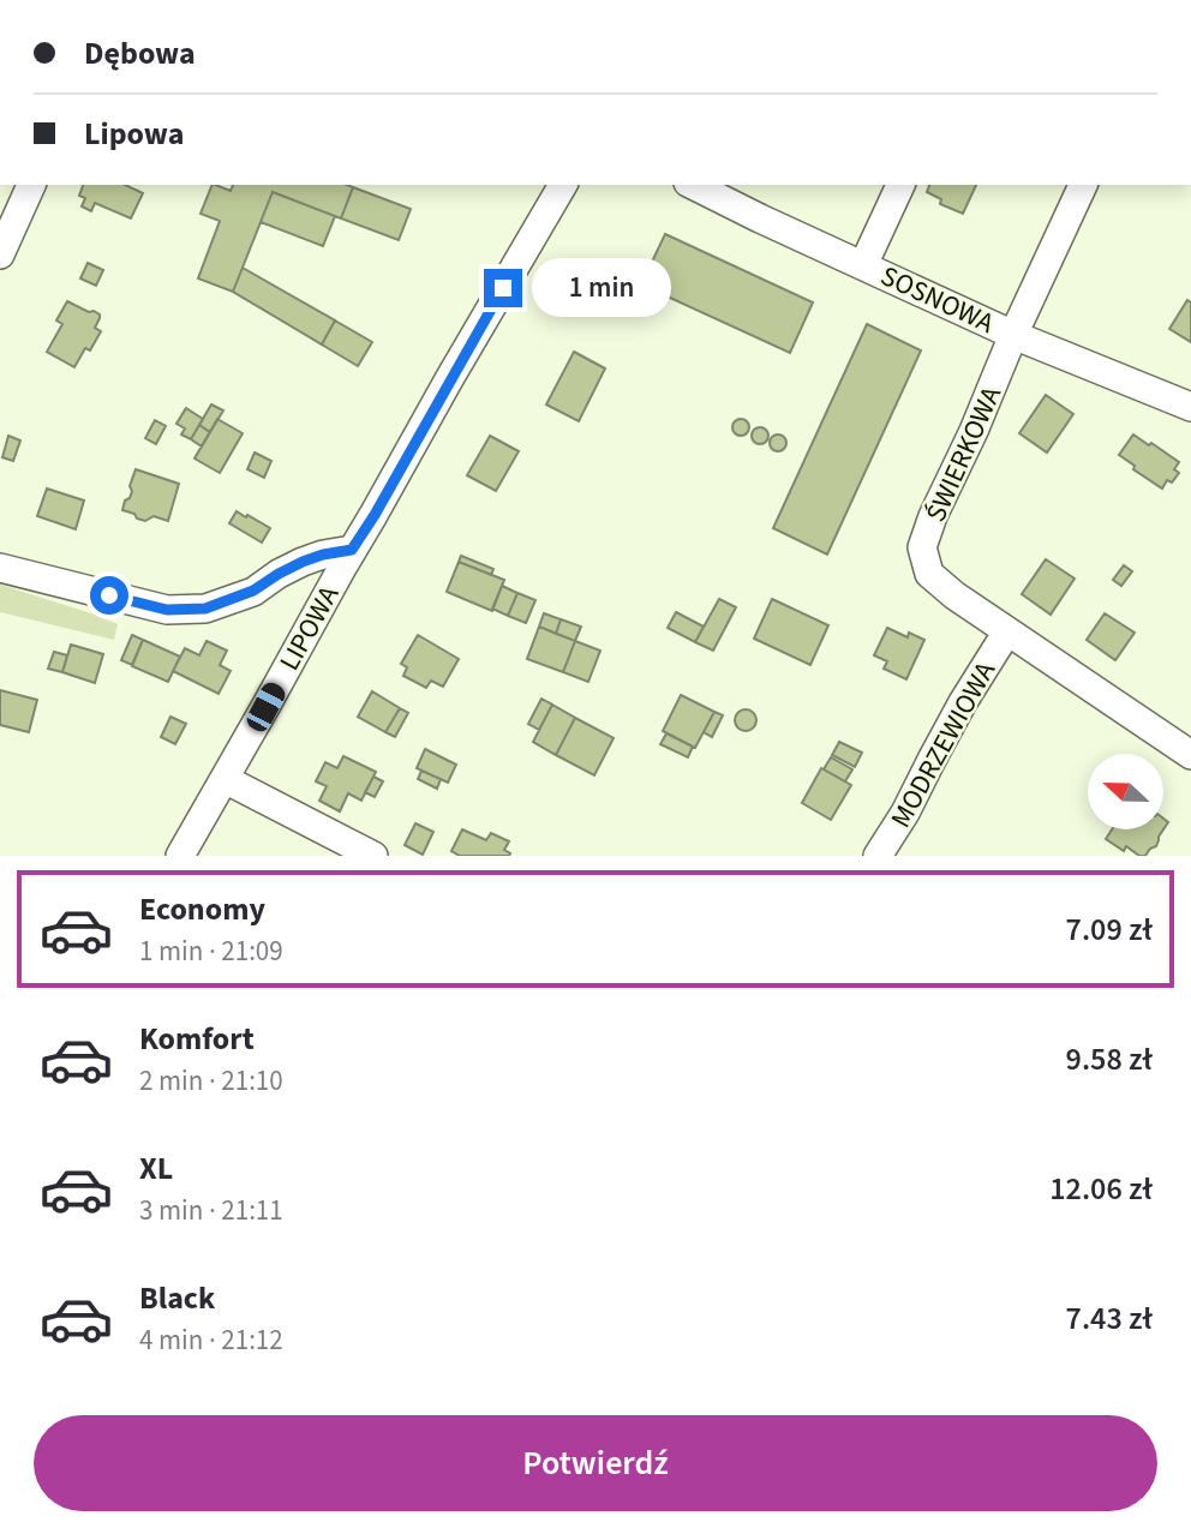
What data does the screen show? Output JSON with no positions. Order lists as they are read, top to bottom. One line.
{"streets":{"street":["SOSNOWA","ŚWIERKOWA","LIPOWA","MODRZEWIOWA"]},"crossings":[["SOSNOWA","ŚWIERKOWA"],["ŚWIERKOWA","MODRZEWIOWA"]],"north":"left","page":{"banner":["Dębowa","Lipowa"],"bubble":"1 min","list":[{"name":"Economy","note":"1 min · 21:09","value":"7.09 zł"},{"name":"Komfort","note":"2 min · 21:10","value":"9.58 zł"},{"name":"XL","note":"3 min · 21:11","value":"12.06 zł"},{"name":"Black","note":"4 min · 21:12","value":"7.43 zł"}],"buttons":"Potwierdź"}}
